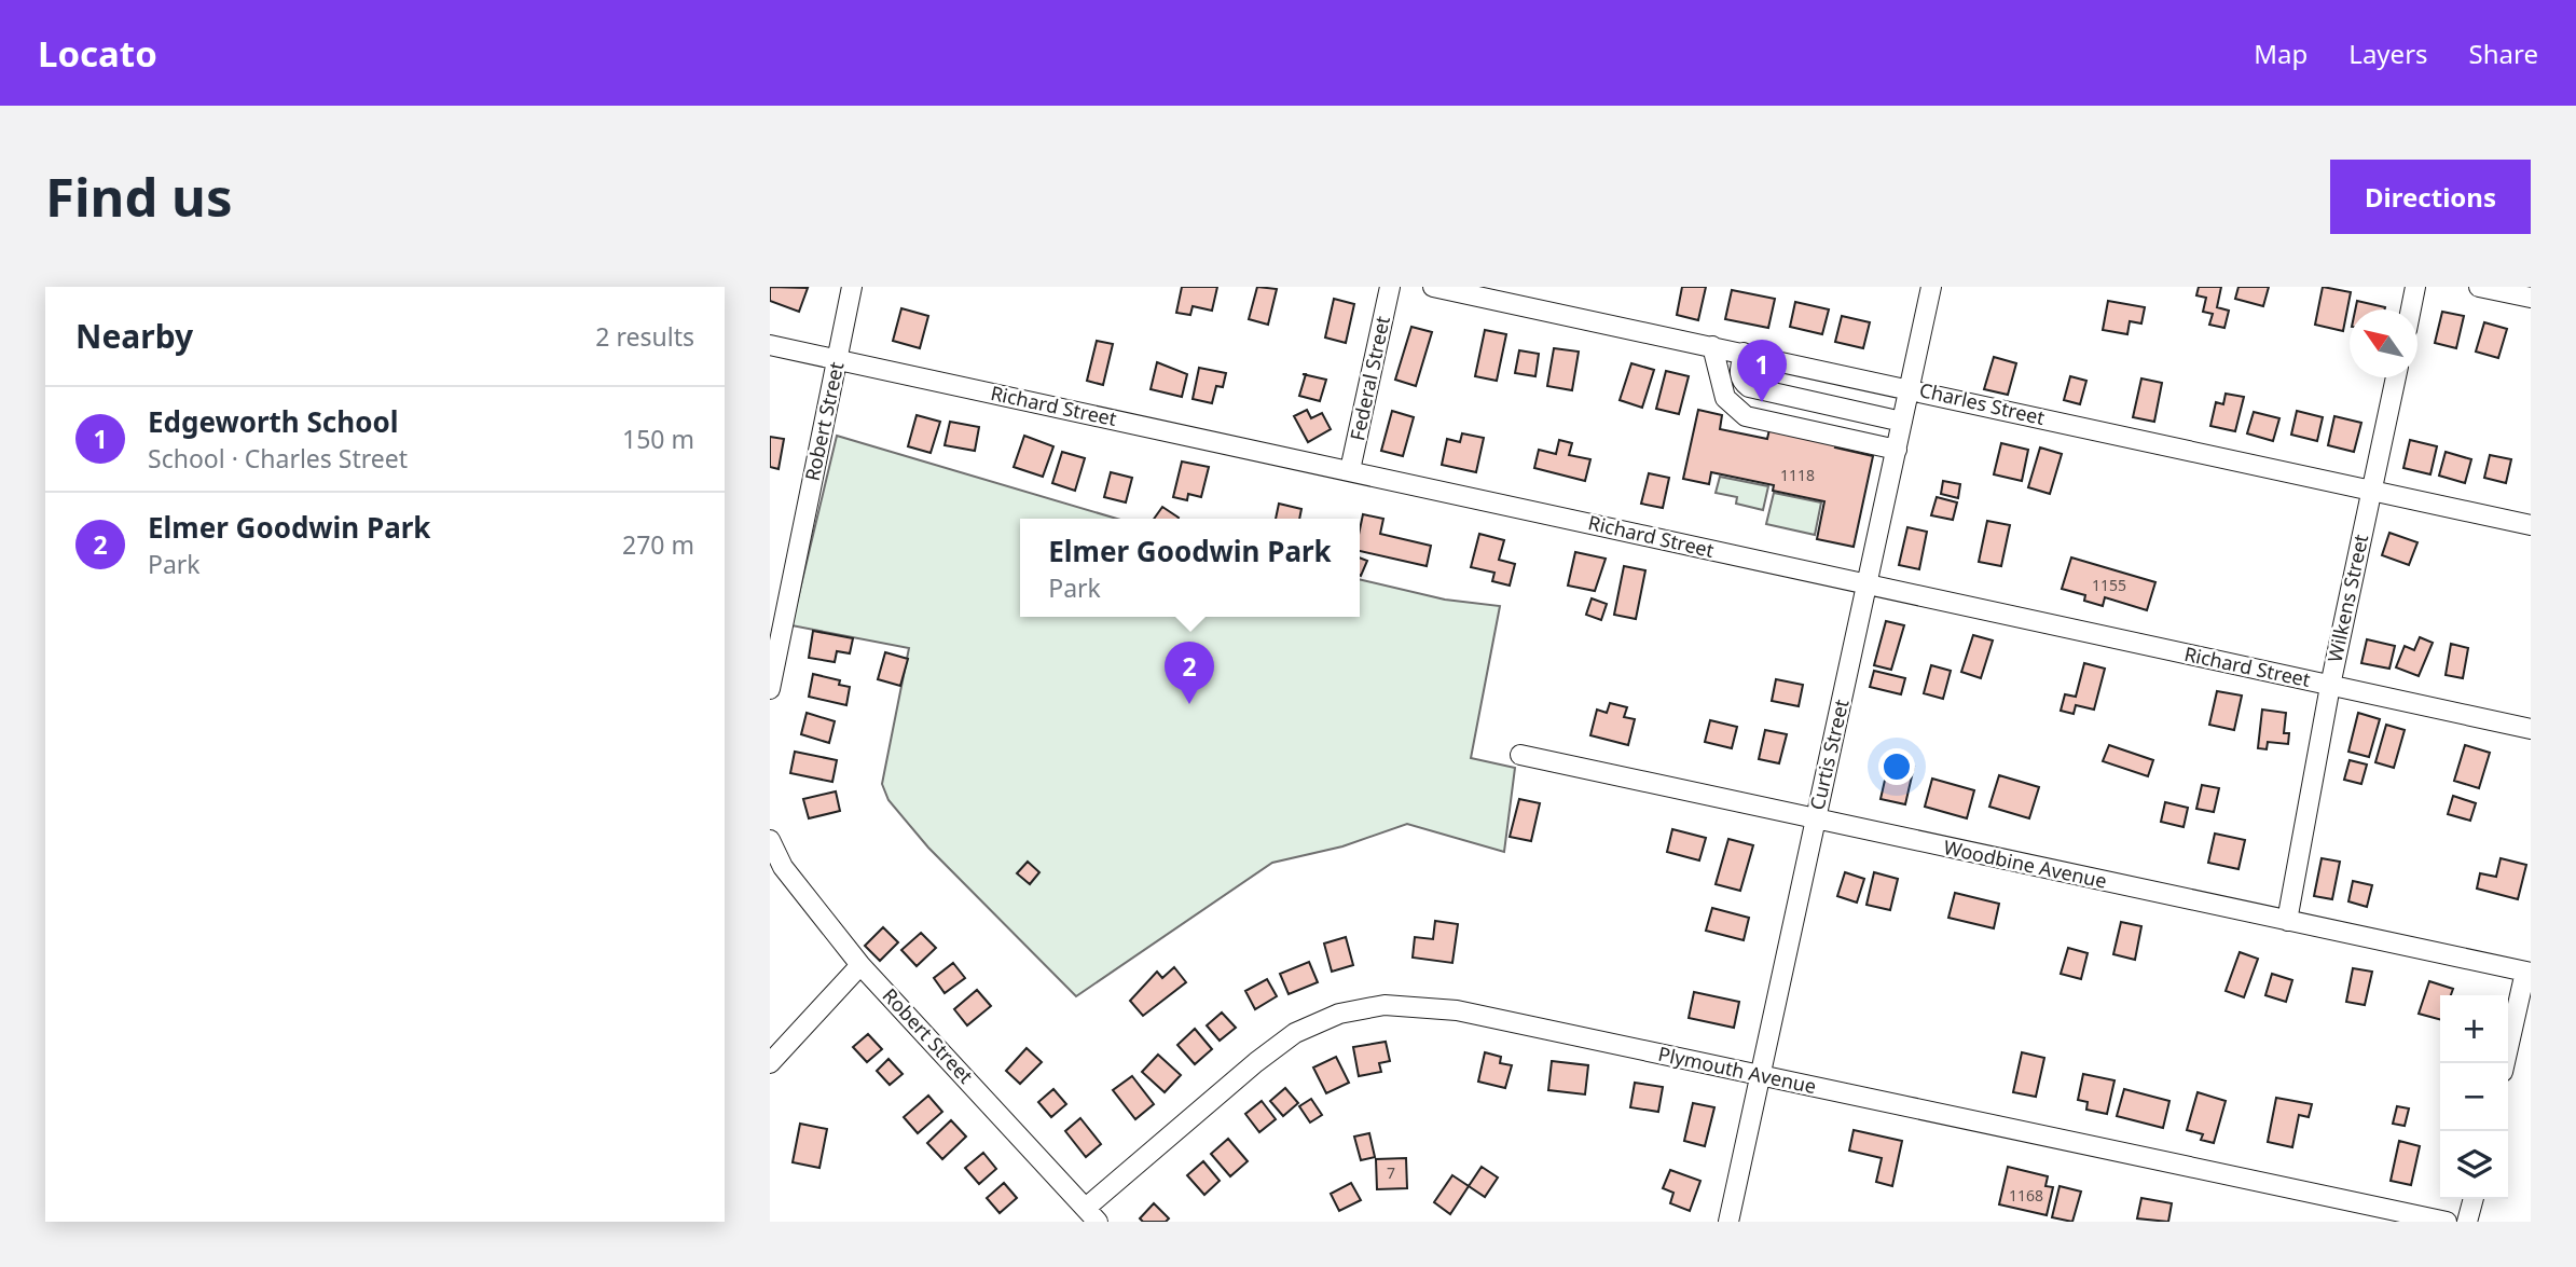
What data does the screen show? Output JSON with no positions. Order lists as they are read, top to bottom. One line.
{"streets":{"street":["Federal Street","Charles Street","Richard Street","Robert Street","Wilkens Street","Curtis Street","Woodbine Avenue","Plymouth Avenue"]},"crossings":[["Federal Street","Richard Street"],["Charles Street","Wilkens Street"],["Charles Street","Curtis Street"],["Richard Street","Robert Street"],["Richard Street","Wilkens Street"],["Richard Street","Curtis Street"],["Robert Street","Plymouth Avenue"],["Wilkens Street","Woodbine Avenue"],["Curtis Street","Woodbine Avenue"],["Curtis Street","Plymouth Avenue"]],"house_numbers":["1118","1155","7","1168"],"north":"top left","page":{"header":"Locato","nav":["Map","Layers","Share"],"buttons":"Directions","title":"Find us","heading":["Nearby","2 results"],"pins":["1","2"],"list":[{"mark":"1","name":"Edgeworth School","note":"School · Charles Street","value":"150 m"},{"mark":"2","name":"Elmer Goodwin Park","note":"Park","value":"270 m"}],"popup":["Elmer Goodwin Park","Park"],"map_buttons":["+","−"]}}
